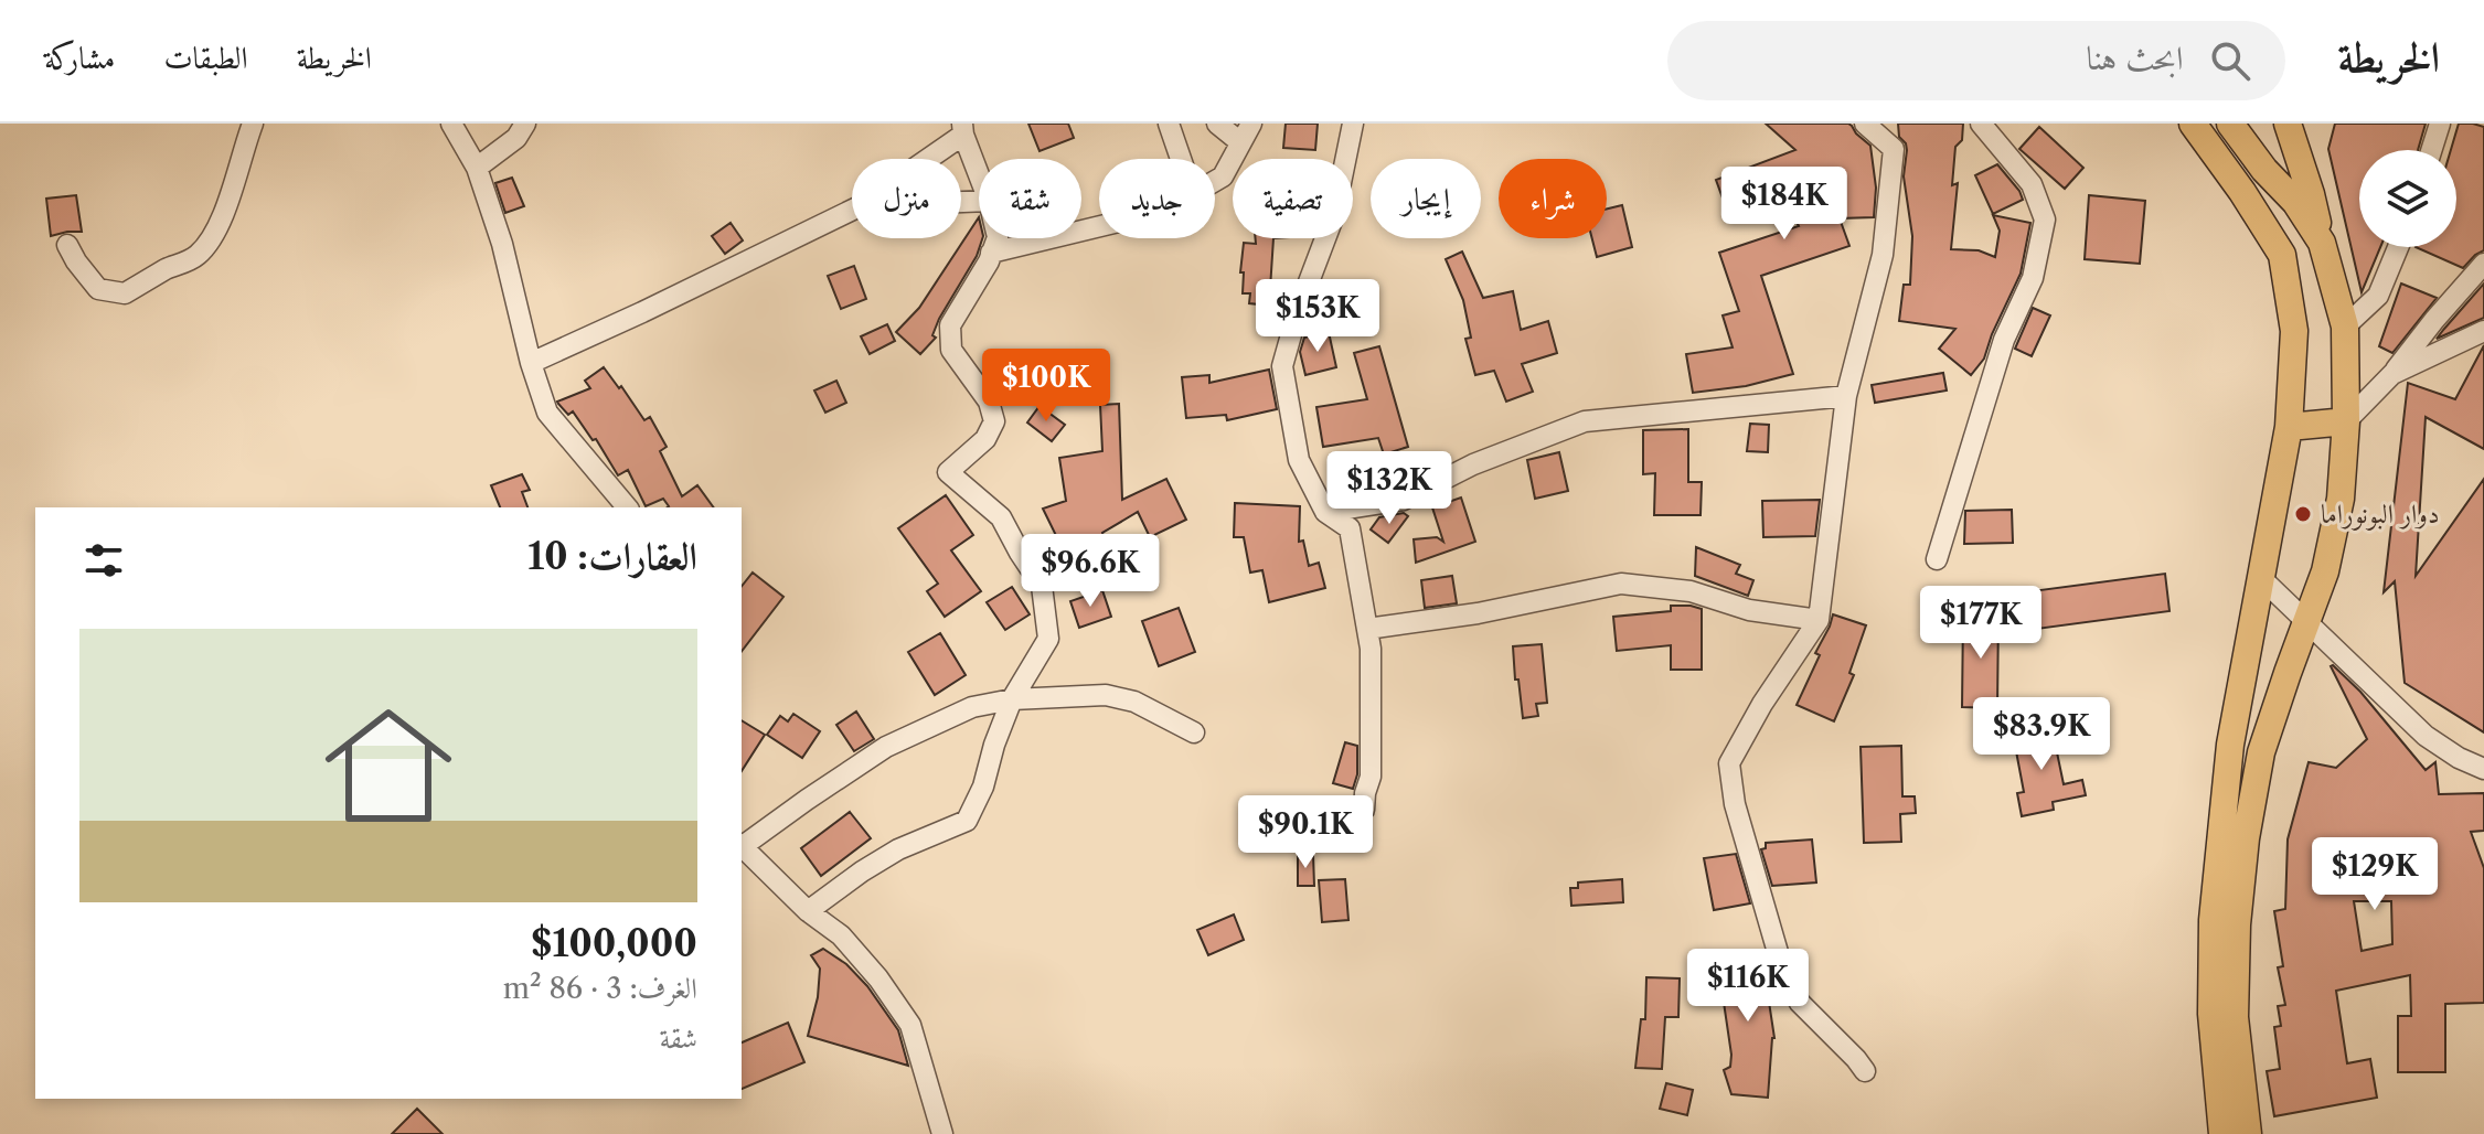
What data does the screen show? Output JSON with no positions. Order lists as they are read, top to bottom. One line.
{"places":["دوار البونوراما"],"page":{"header":"الخريطة","search":"ابحث هنا","nav":["الخريطة","الطبقات","مشاركة"],"chip":["شراء","إيجار","تصفية","جديد","شقة","منزل"],"price":["$184K","$153K","$100K","$132K","$96.6K","$177K","$83.9K","$90.1K","$129K","$116K"],"heading":"العقارات: 10","list":[{"name":"$100,000","note":"الغرف: 3 · 86 m² · شقة"}]}}
